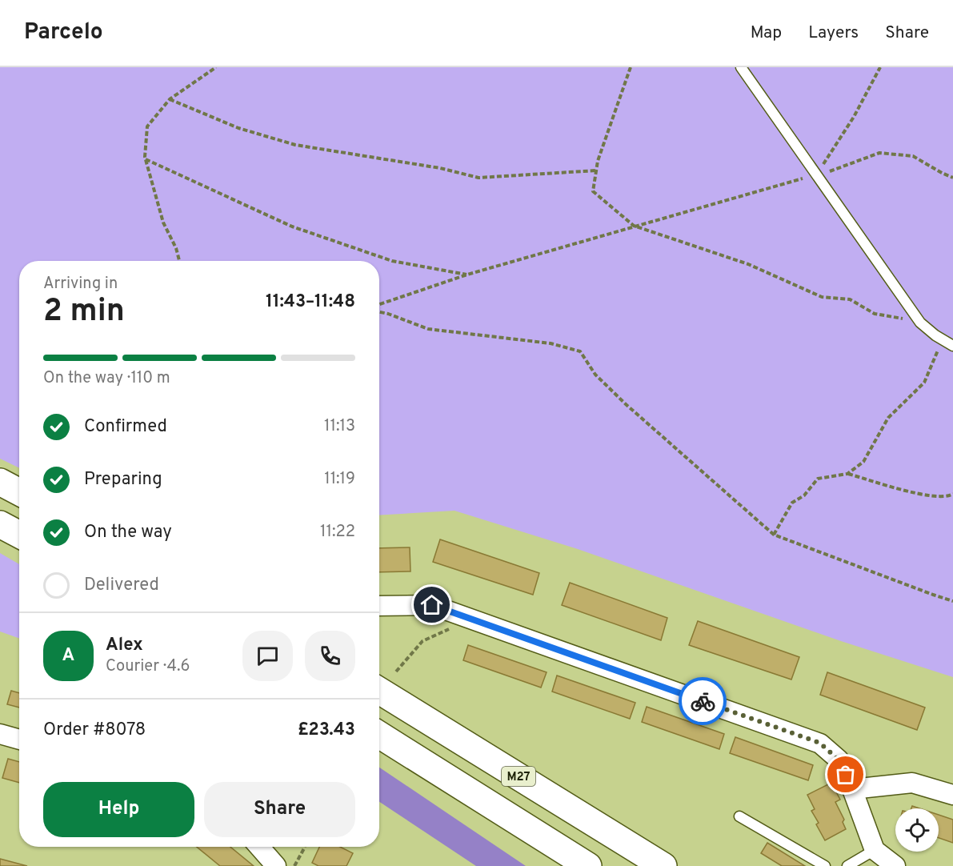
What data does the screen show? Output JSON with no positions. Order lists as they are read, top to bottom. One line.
{"streets":{"highway":["M27"]},"page":{"header":"Parcelo","nav":["Map","Layers","Share"],"heading":["2 min","Arriving in","11:43–11:48"],"panel":["Alex","Courier · 4.6","Order #8078","£23.43"],"bar":"On the way · 110 m","list":[["Confirmed","11:13"],["Preparing","11:19"],["On the way","11:22"],"Delivered"],"round":"A","buttons":["Help","Share"]}}
